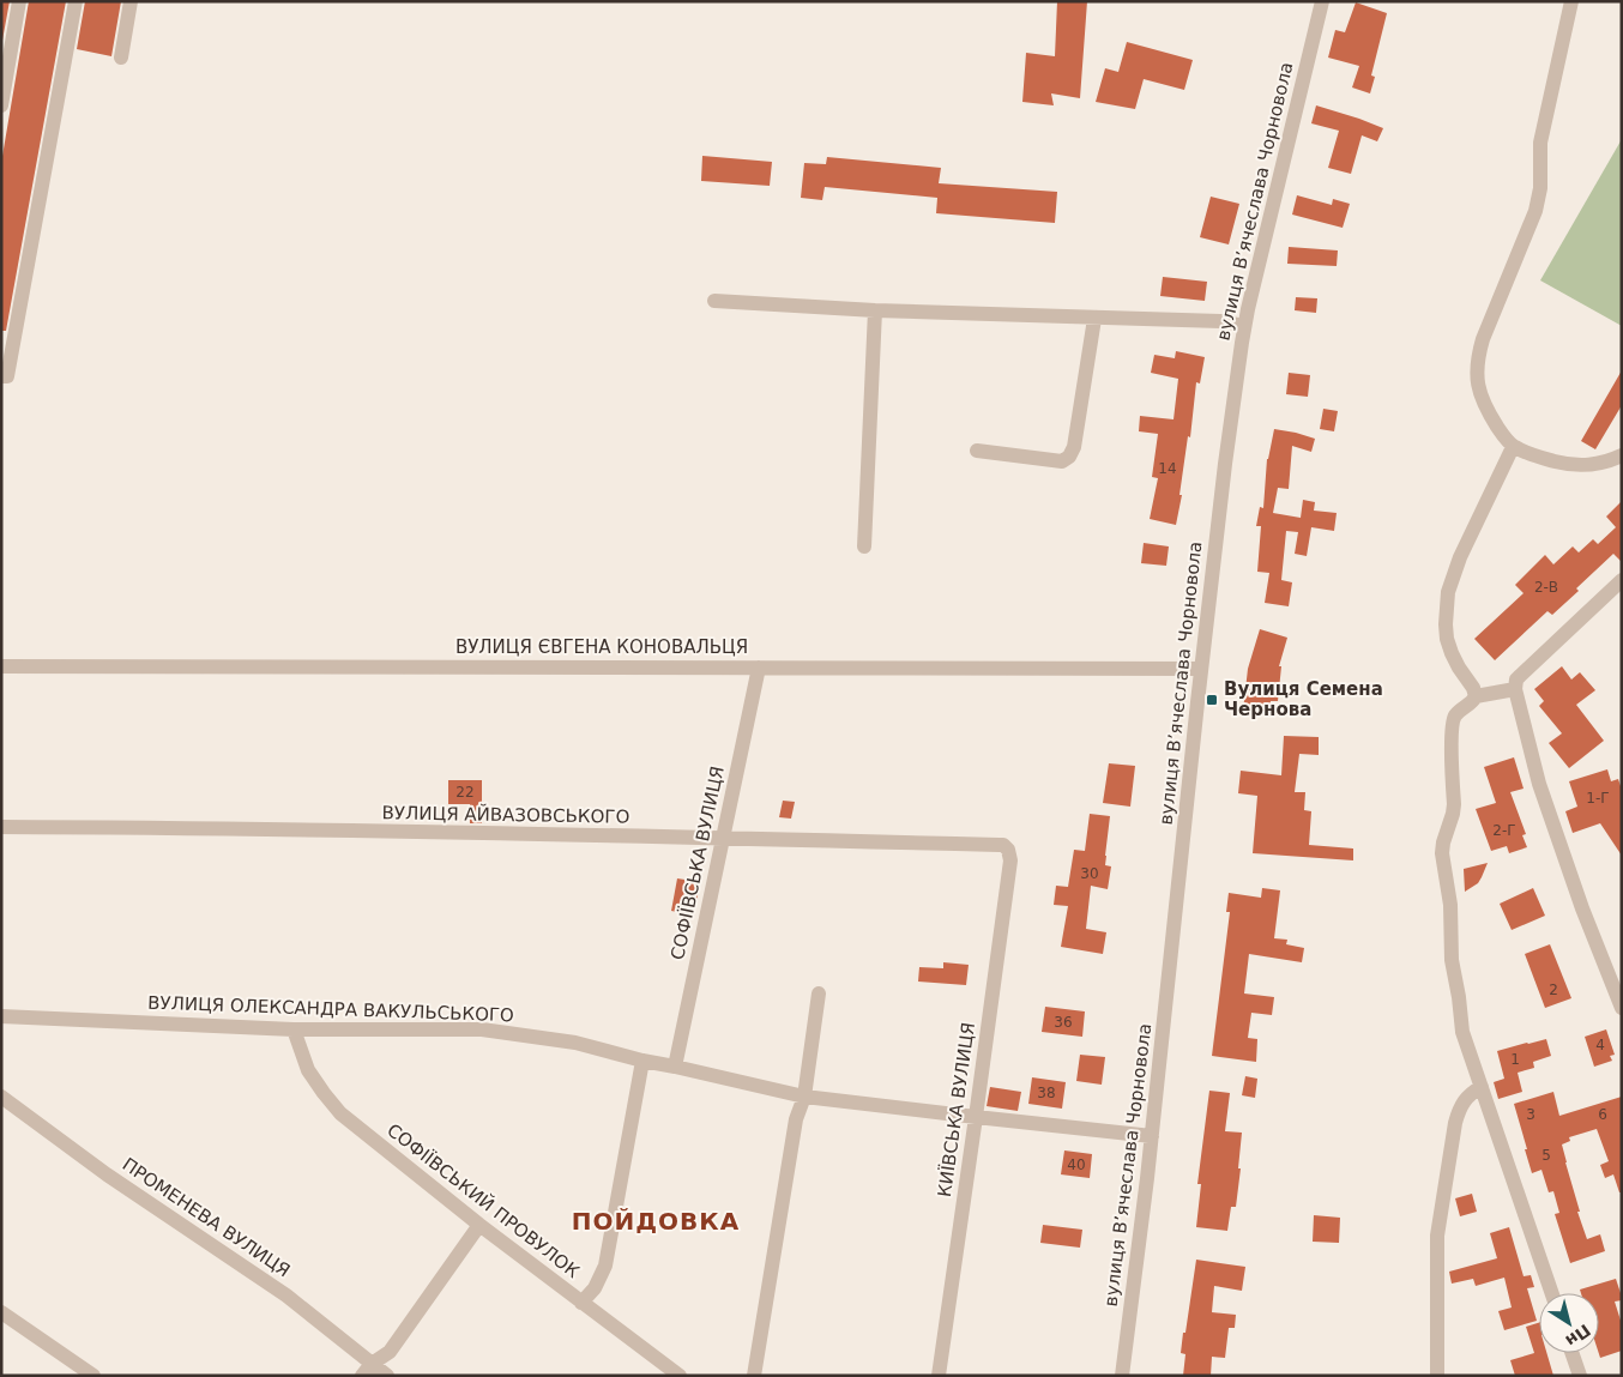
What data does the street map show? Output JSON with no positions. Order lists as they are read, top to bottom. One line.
{"streets":{"street":["вулиця Вʼячеслава Чорновола","ВУЛИЦЯ ЄВГЕНА КОНОВАЛЬЦЯ","ВУЛИЦЯ АЙВАЗОВСЬКОГО","СОФІЇВСЬКА ВУЛИЦЯ","ВУЛИЦЯ ОЛЕКСАНДРА ВАКУЛЬСЬКОГО","КИЇВСЬКА ВУЛИЦЯ","СОФІЇВСЬКИЙ ПРОВУЛОК","ПРОМЕНЕВА ВУЛИЦЯ"]},"crossings":[["вулиця Вʼячеслава Чорновола","ВУЛИЦЯ ЄВГЕНА КОНОВАЛЬЦЯ"],["вулиця Вʼячеслава Чорновола","ВУЛИЦЯ ОЛЕКСАНДРА ВАКУЛЬСЬКОГО"],["ВУЛИЦЯ ЄВГЕНА КОНОВАЛЬЦЯ","СОФІЇВСЬКА ВУЛИЦЯ"],["ВУЛИЦЯ АЙВАЗОВСЬКОГО","СОФІЇВСЬКА ВУЛИЦЯ"],["ВУЛИЦЯ АЙВАЗОВСЬКОГО","КИЇВСЬКА ВУЛИЦЯ"],["СОФІЇВСЬКА ВУЛИЦЯ","ВУЛИЦЯ ОЛЕКСАНДРА ВАКУЛЬСЬКОГО"],["ВУЛИЦЯ ОЛЕКСАНДРА ВАКУЛЬСЬКОГО","КИЇВСЬКА ВУЛИЦЯ"],["ВУЛИЦЯ ОЛЕКСАНДРА ВАКУЛЬСЬКОГО","СОФІЇВСЬКИЙ ПРОВУЛОК"]],"districts":["ПОЙДОВКА"],"places":{"transit":["Вулиця Семена Чернова"]},"house_numbers":["14","2-В","22","1-Г","2-Г","30","2","36","4","1","38","3","6","5","40"],"north":"bottom right"}
